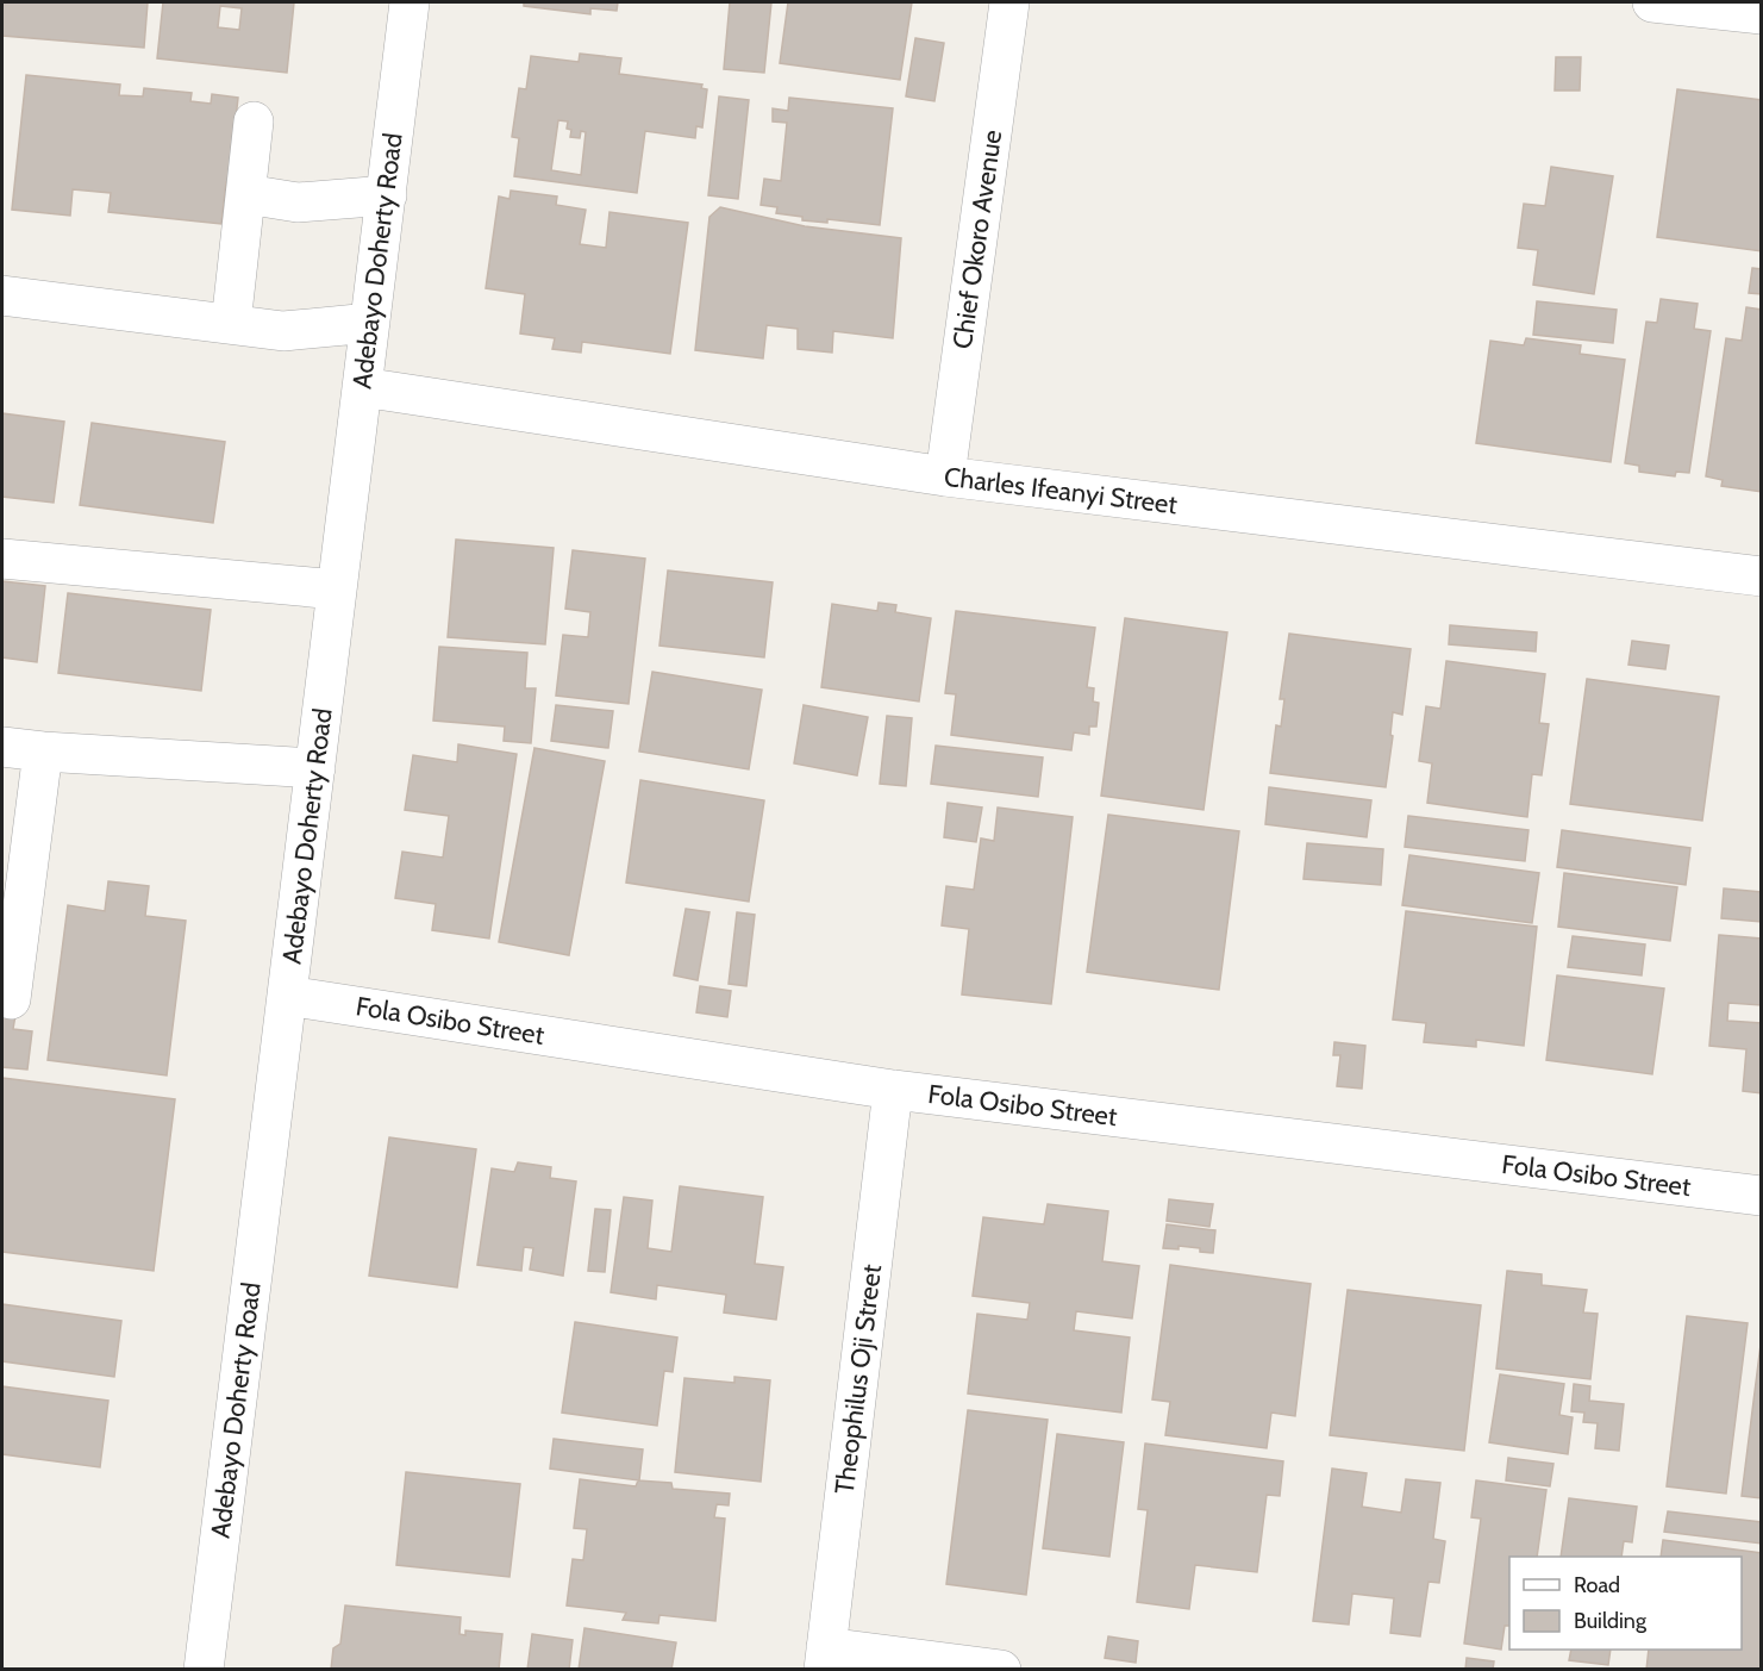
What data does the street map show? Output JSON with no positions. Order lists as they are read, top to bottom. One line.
{"streets":{"street":["Chief Okoro Avenue","Adebayo Doherty Road","Charles Ifeanyi Street","Fola Osibo Street","Theophilus Oji Street"]},"crossings":[["Chief Okoro Avenue","Charles Ifeanyi Street"],["Adebayo Doherty Road","Charles Ifeanyi Street"],["Adebayo Doherty Road","Fola Osibo Street"],["Fola Osibo Street","Theophilus Oji Street"]],"legend":["Road","Building"]}
